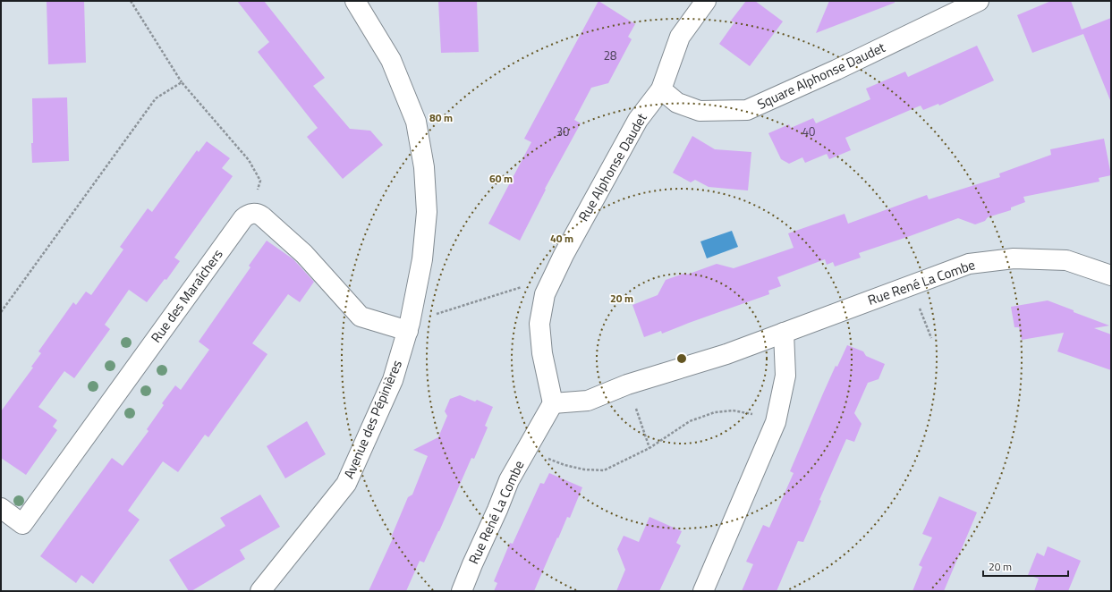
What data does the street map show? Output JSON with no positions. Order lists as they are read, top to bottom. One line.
{"streets":{"street":["Square Alphonse Daudet","Rue Alphonse Daudet","Rue René La Combe","Rue des Maraîchers","Avenue des Pépinières"]},"crossings":[["Square Alphonse Daudet","Rue Alphonse Daudet"],["Rue Alphonse Daudet","Rue René La Combe"]],"house_numbers":["28","30","40"],"scale_bar":"20 m","rings":["80 m","60 m","40 m","20 m"]}
